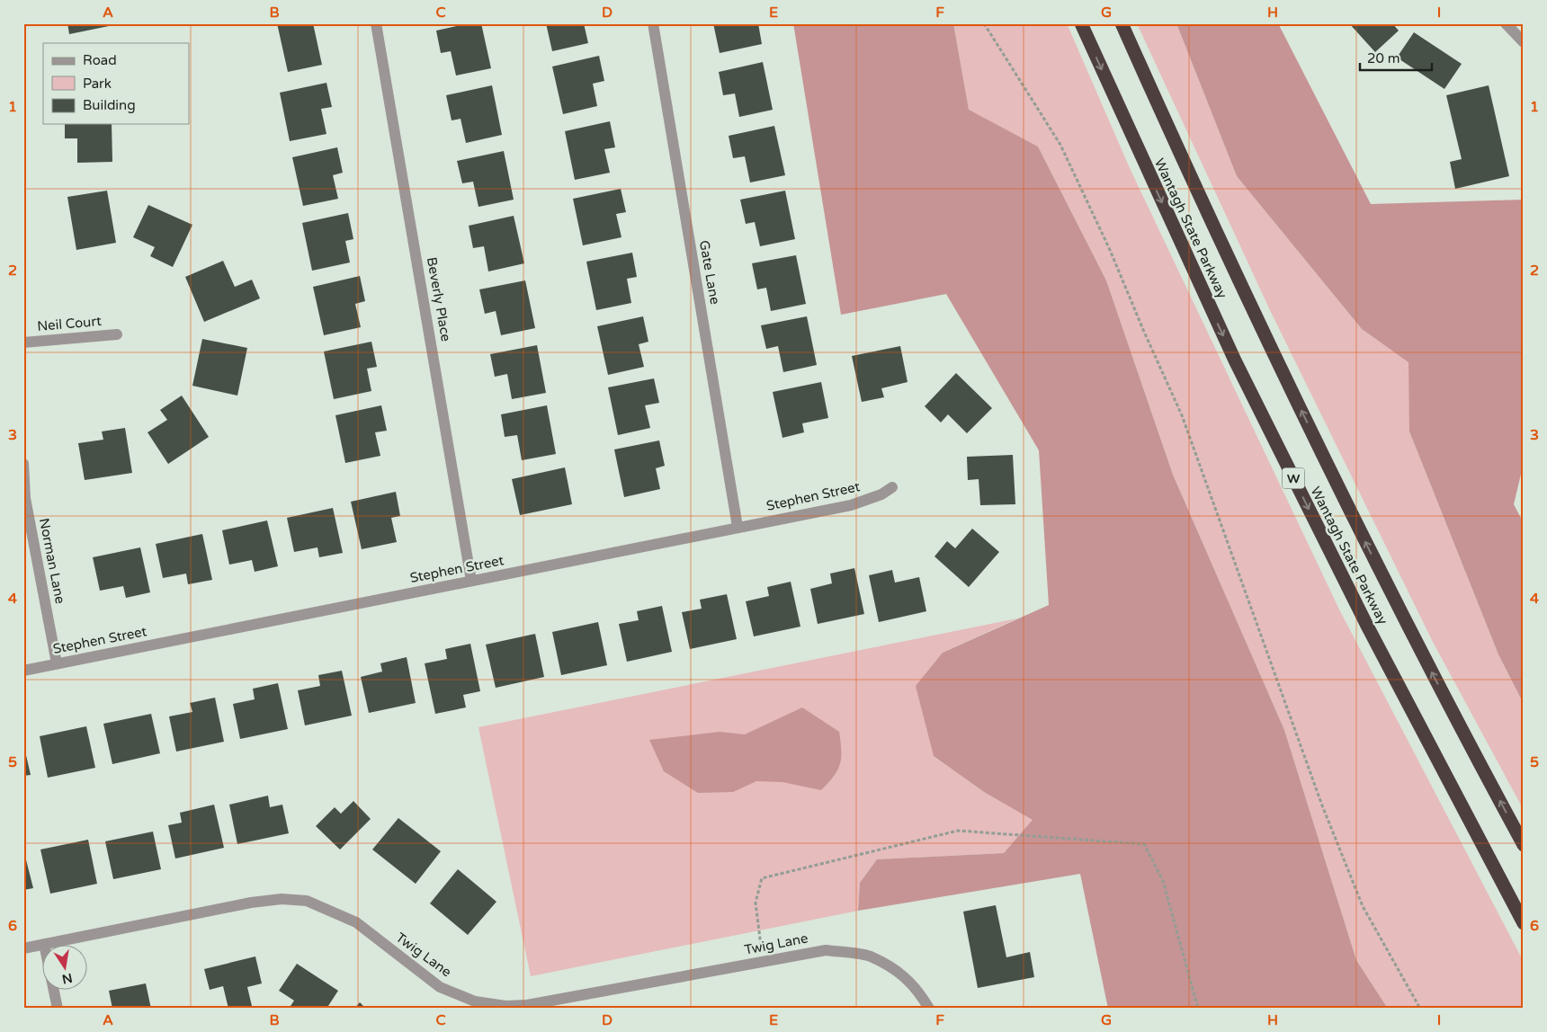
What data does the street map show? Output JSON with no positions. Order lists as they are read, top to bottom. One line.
{"streets":{"highway":["Wantagh State Parkway","W"],"street":["Gate Lane","Beverly Place","Neil Court","Stephen Street","Norman Lane","Twig Lane"]},"crossings":[["Gate Lane","Stephen Street"],["Beverly Place","Stephen Street"],["Stephen Street","Norman Lane"]],"legend":["Road","Park","Building"],"scale_bar":"20 m","north":"bottom","grid":{"columns":["A","B","C","D","E","F","G","H","I"],"rows":["1","2","3","4","5","6"]}}
